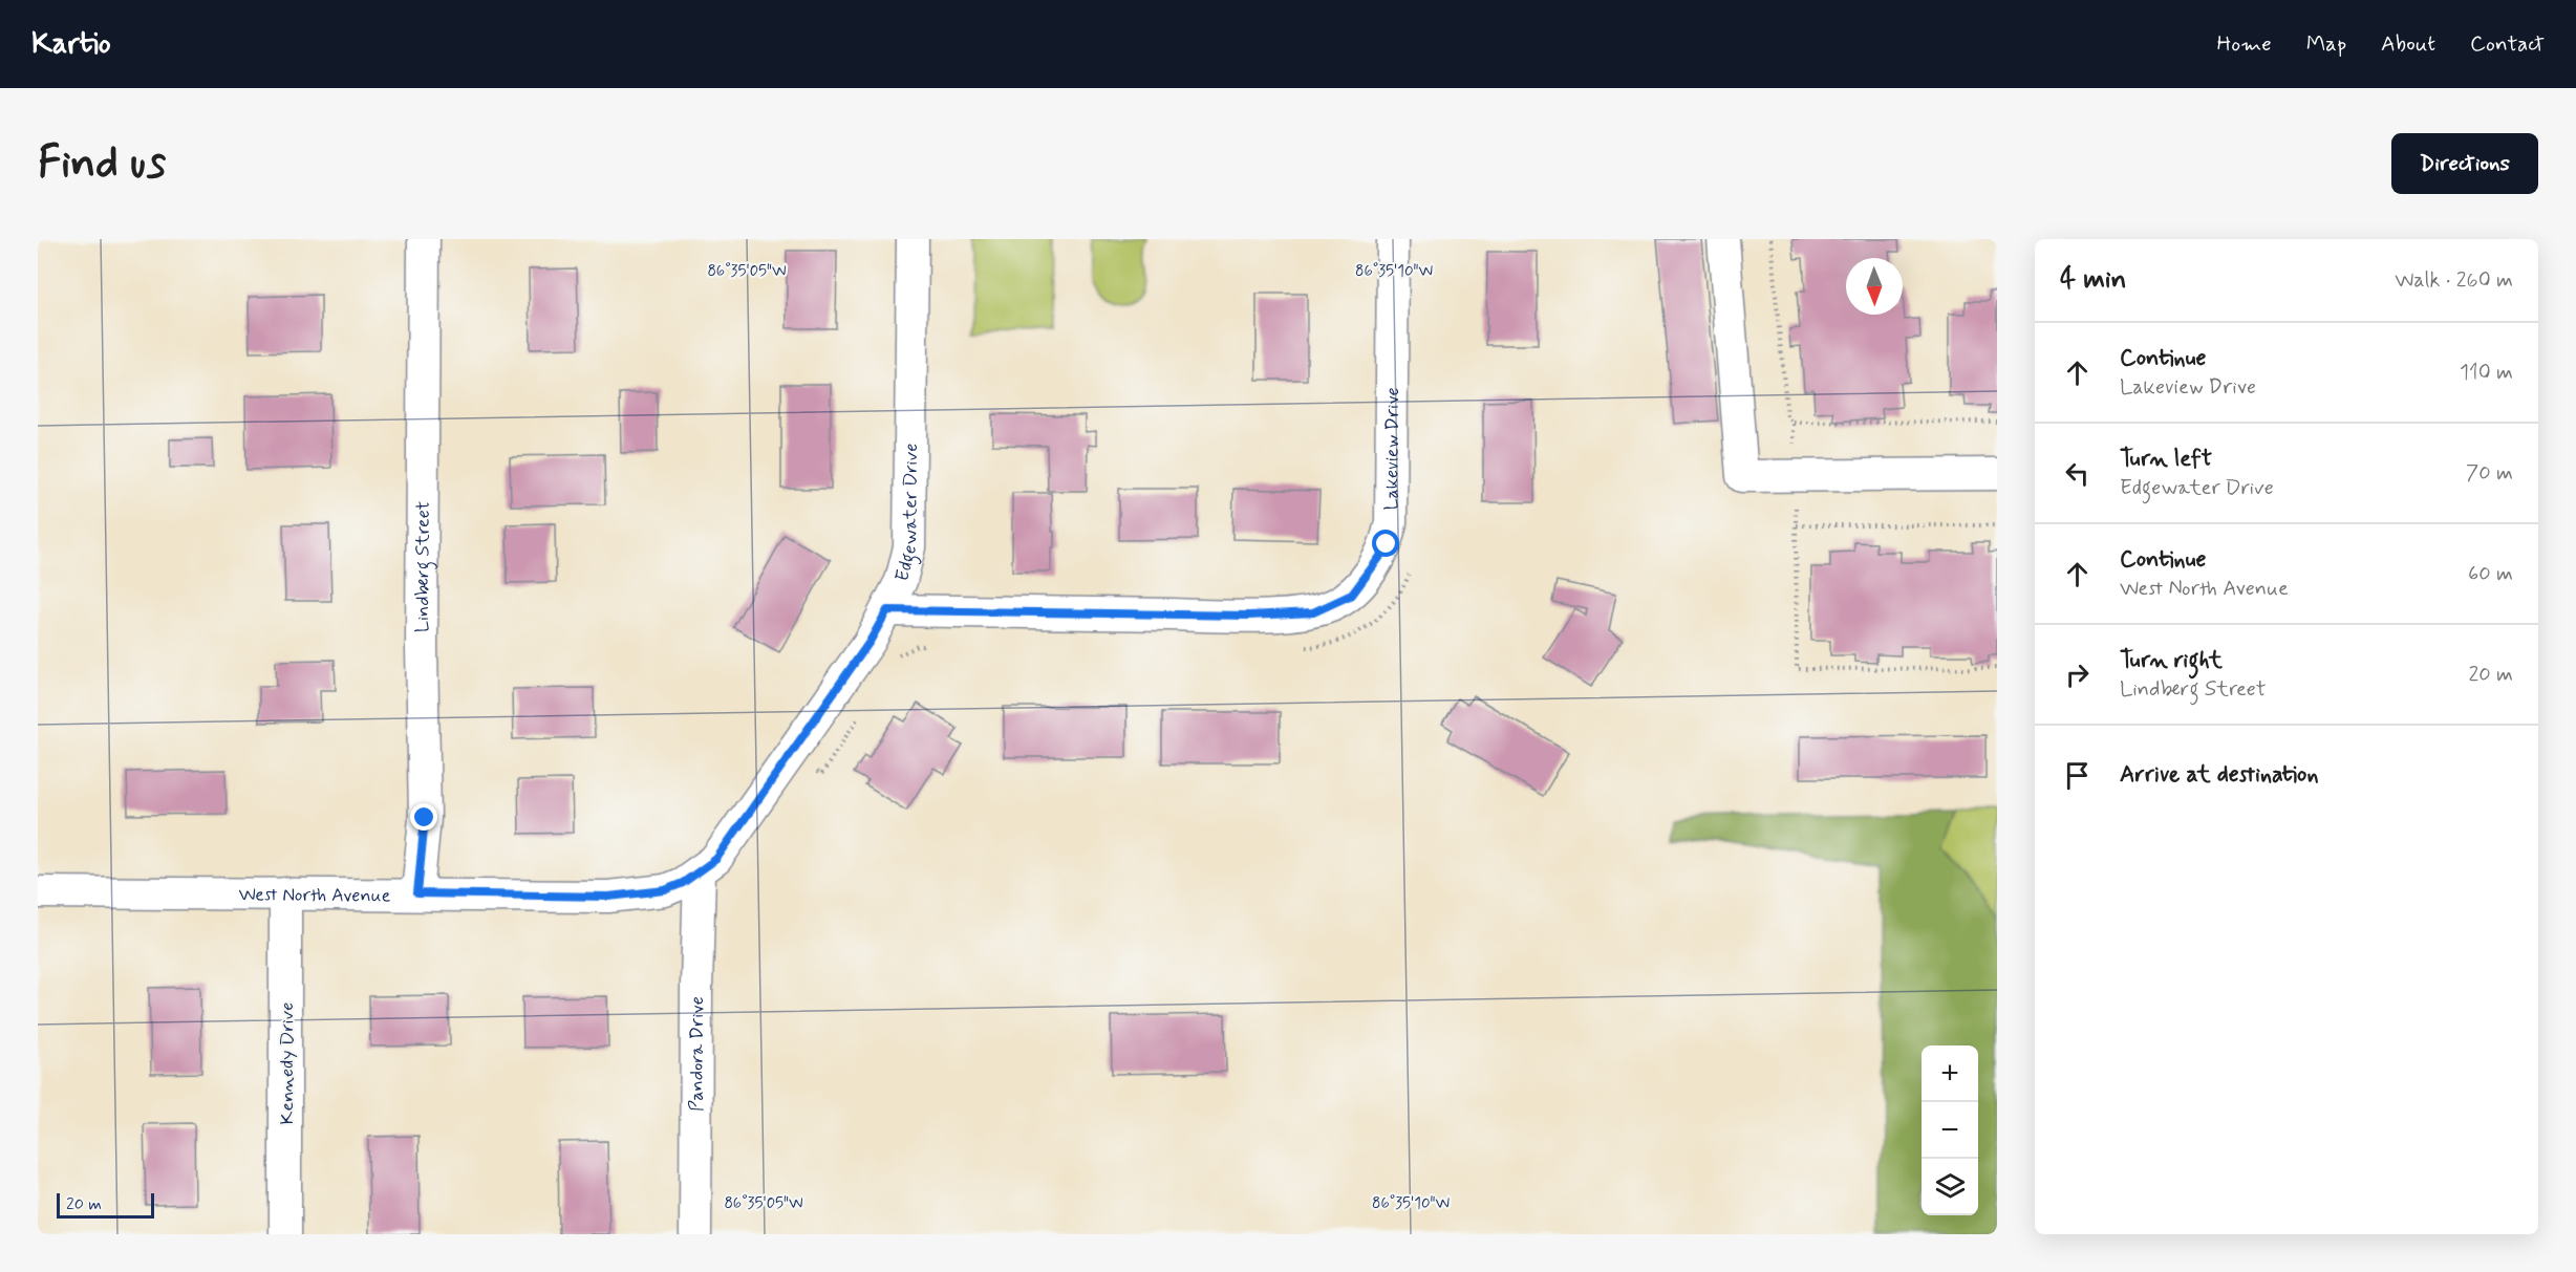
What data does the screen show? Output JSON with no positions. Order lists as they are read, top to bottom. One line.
{"streets":{"street":["Lakeview Drive","Edgewater Drive","Lindberg Street","West North Avenue","Pandora Drive","Kennedy Drive"]},"crossings":[["Lakeview Drive","Edgewater Drive"],["Edgewater Drive","West North Avenue"],["Edgewater Drive","Pandora Drive"],["Lindberg Street","West North Avenue"],["West North Avenue","Pandora Drive"],["West North Avenue","Kennedy Drive"]],"scale_bar":"20 m","north":"bottom","page":{"header":"Kartio","nav":["Home","Map","About","Contact"],"buttons":"Directions","title":"Find us","heading":["4 min","Walk · 260 m"],"list":[["Continue","Lakeview Drive","110 m"],["Turn left","Edgewater Drive","70 m"],["Continue","West North Avenue","60 m"],["Turn right","Lindberg Street","20 m"],"Arrive at destination"],"map_buttons":["+","−"],"scale":"20 m"},"coordinates":["86°35'05\"W","86°35'10\"W"]}
